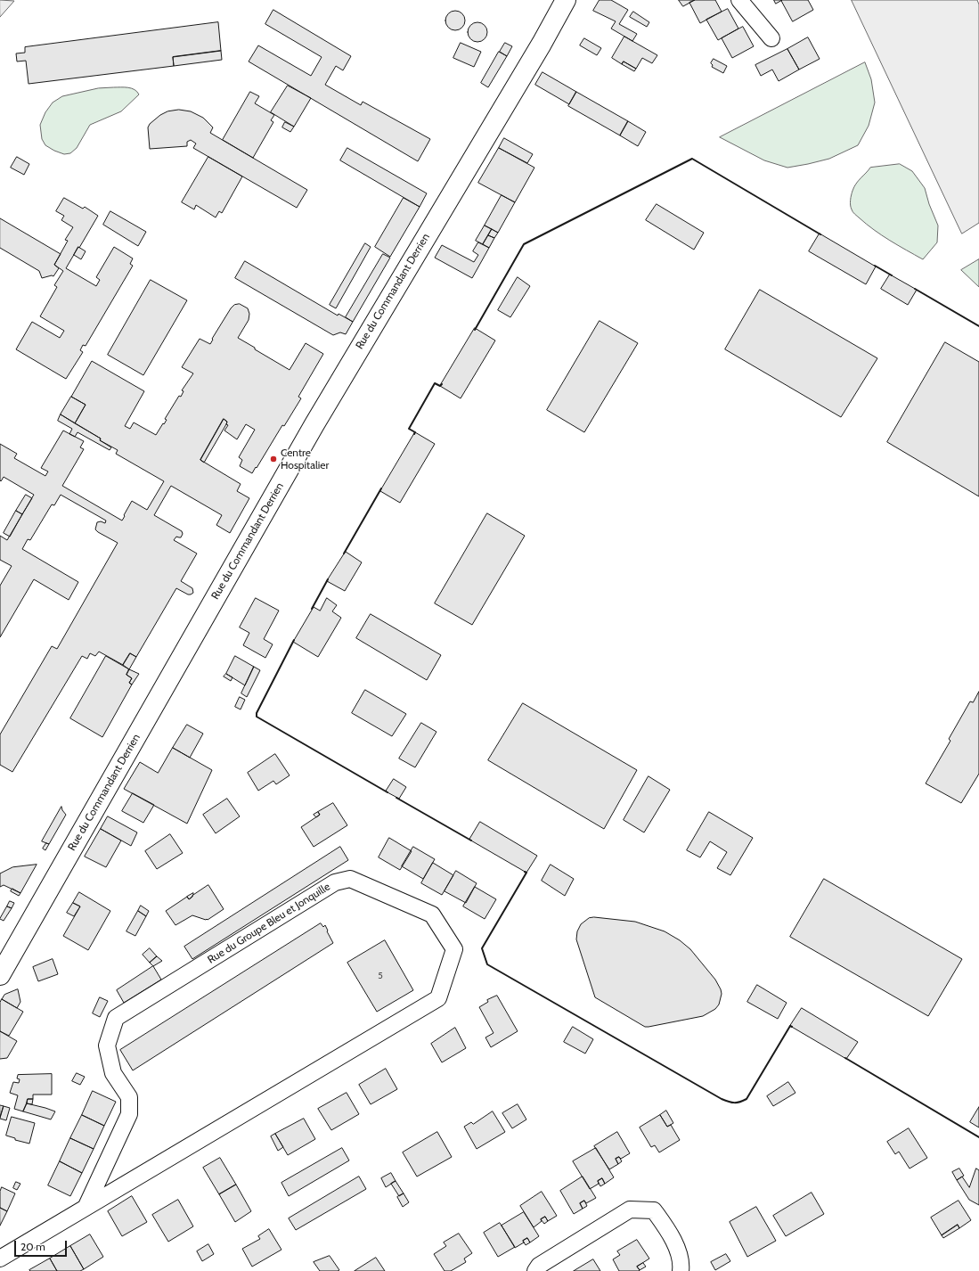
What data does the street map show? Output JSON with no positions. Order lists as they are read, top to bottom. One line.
{"streets":{"main road":["Rue du Commandant Derrien"],"street":["Rue du Groupe Bleu et Jonquille"]},"places":["Centre Hospitalier"],"house_numbers":["5"],"scale_bar":"20 m"}
